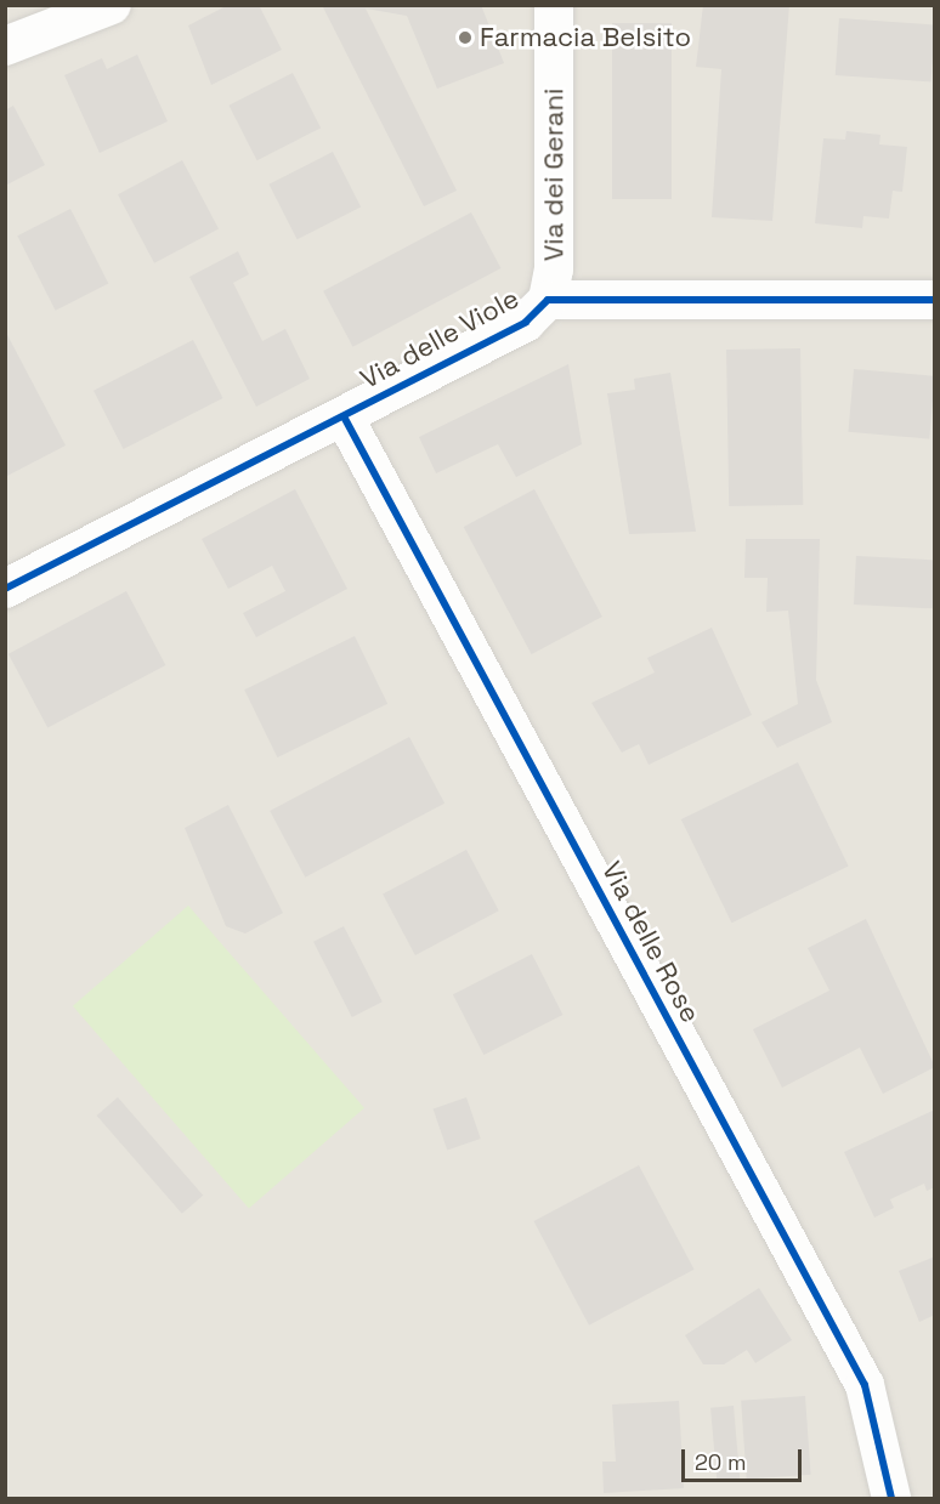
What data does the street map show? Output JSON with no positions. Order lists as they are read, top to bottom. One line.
{"streets":{"street":["Via dei Gerani","Via delle Viole","Via delle Rose"]},"crossings":[["Via dei Gerani","Via delle Viole"],["Via delle Viole","Via delle Rose"]],"places":["Farmacia Belsito"],"scale_bar":"20 m"}
